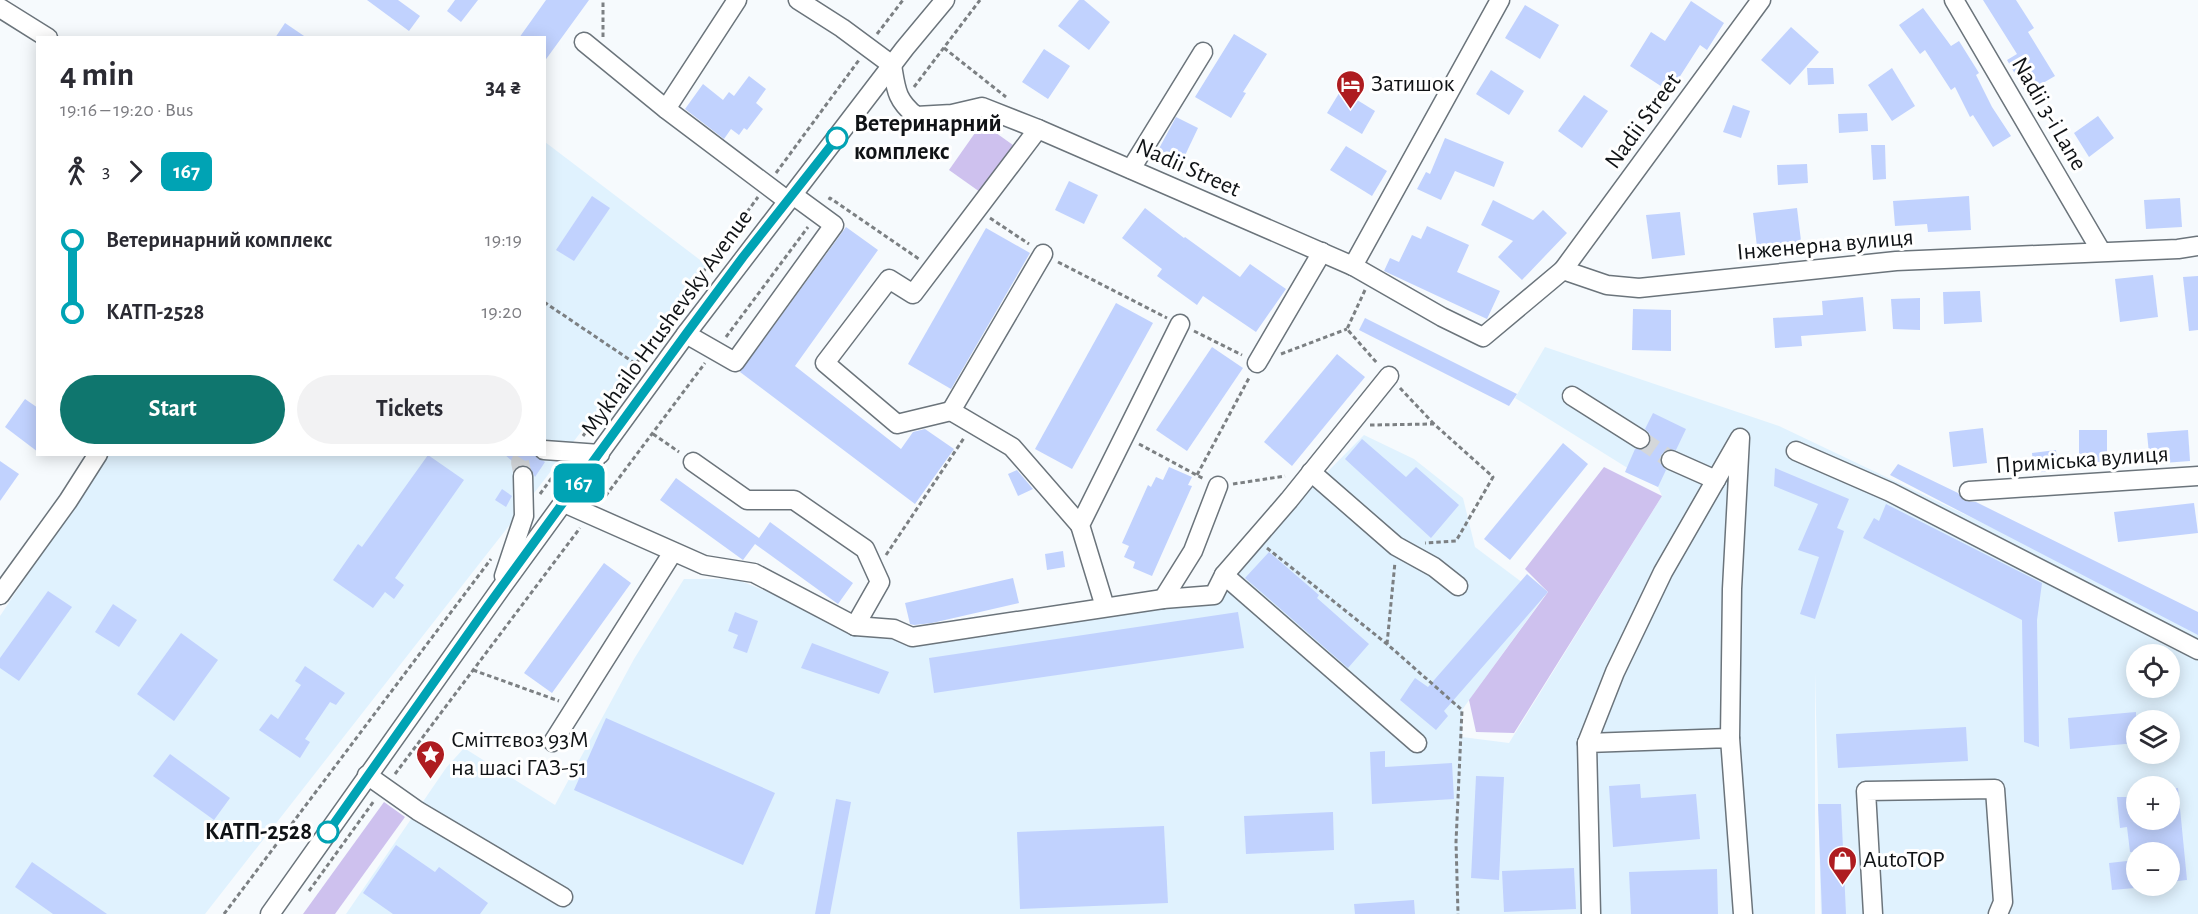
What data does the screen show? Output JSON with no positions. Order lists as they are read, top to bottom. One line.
{"streets":{"street":["Nadii 3-i Lane","Nadii Street","Інженерна вулиця","Mykhailo Hrushevsky Avenue","Приміська вулиця"]},"crossings":[["Nadii 3-i Lane","Інженерна вулиця"],["Nadii Street","Інженерна вулиця"]],"places":{"hotel":["Затишок"],"other":["Ветеринарний комплекс","КАТП-2528"],"place":["Сміттєвоз 93М на шасі ГАЗ-51"],"shop":["AutoTOP"]},"lines":["bus line 167"],"page":{"on_map":"167","heading":["4 min","19:16 – 19:20 · Bus","34 ₴"],"legs":["3","167"],"list":[{"name":"Ветеринарний комплекс","value":"19:19"},{"name":"КАТП-2528","value":"19:20"}],"buttons":["Start","Tickets"],"map_buttons":["+","−"]}}
